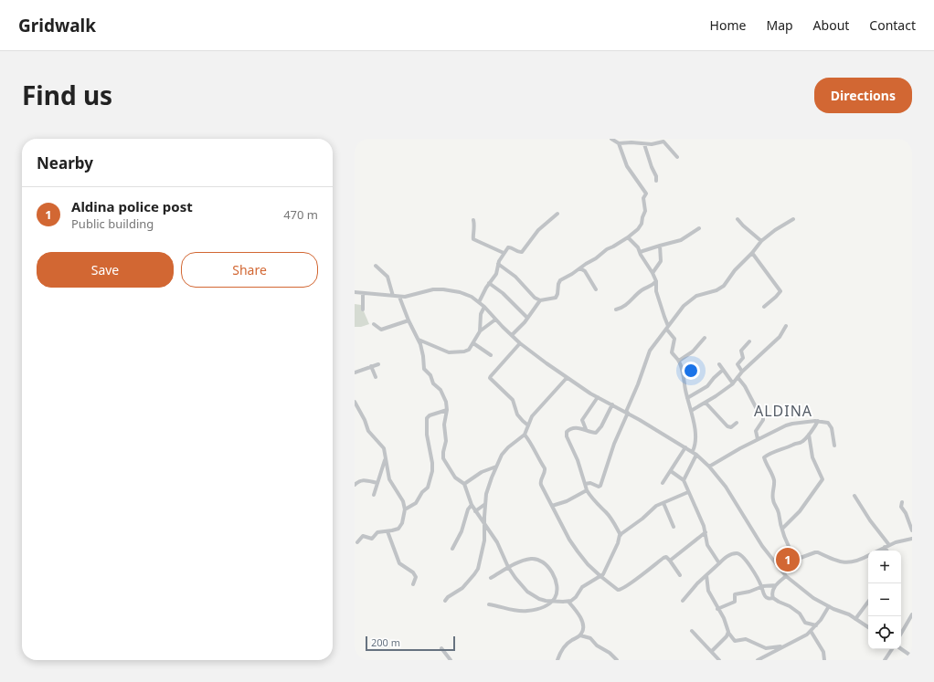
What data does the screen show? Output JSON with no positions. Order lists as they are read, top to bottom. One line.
{"districts":["ALDINA"],"scale_bar":"200 m","page":{"header":"Gridwalk","nav":["Home","Map","About","Contact"],"title":"Find us","buttons":["Directions",["Save","Share"]],"heading":"Nearby","list":[{"mark":"1","name":"Aldina police post","note":"Public building","value":"470 m"}],"pins":"1","map_buttons":["+","−"],"scale":"200 m"}}
